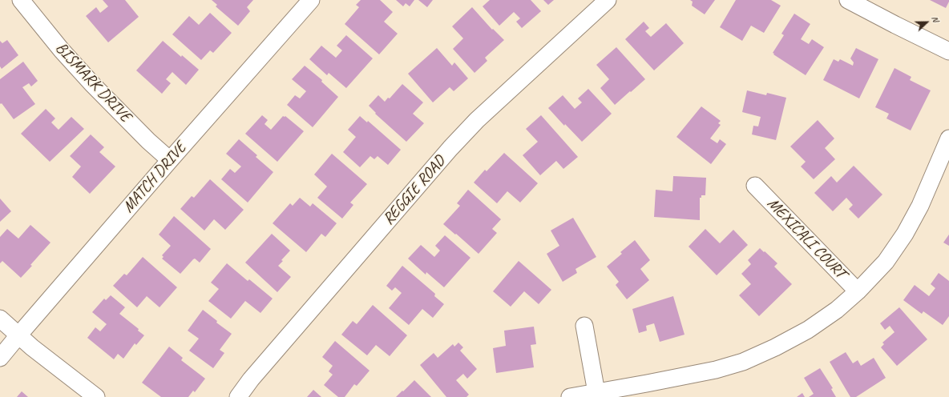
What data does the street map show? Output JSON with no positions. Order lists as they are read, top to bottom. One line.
{"streets":{"street":["BISMARK DRIVE","MATCH DRIVE","REGGIE ROAD","MEXICALI COURT"]},"crossings":[["BISMARK DRIVE","MATCH DRIVE"]],"north":"right"}
